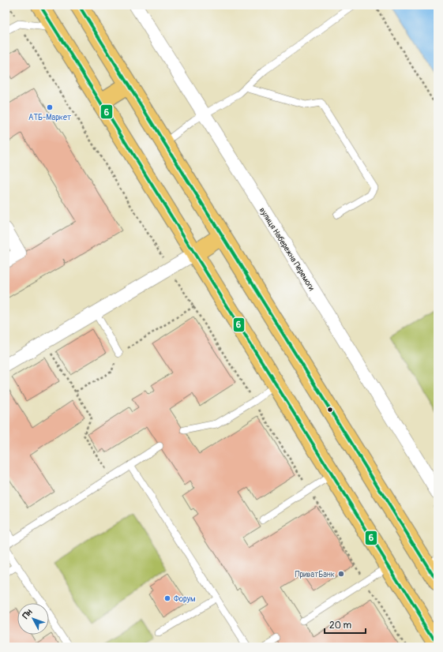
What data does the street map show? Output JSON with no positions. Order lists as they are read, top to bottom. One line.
{"streets":{"street":["вулиця Набережна Перемоги"]},"places":["АТБ-Маркет","ПриватБанк","Форум"],"lines":["transit line 6"],"scale_bar":"20 m","north":"top left"}
